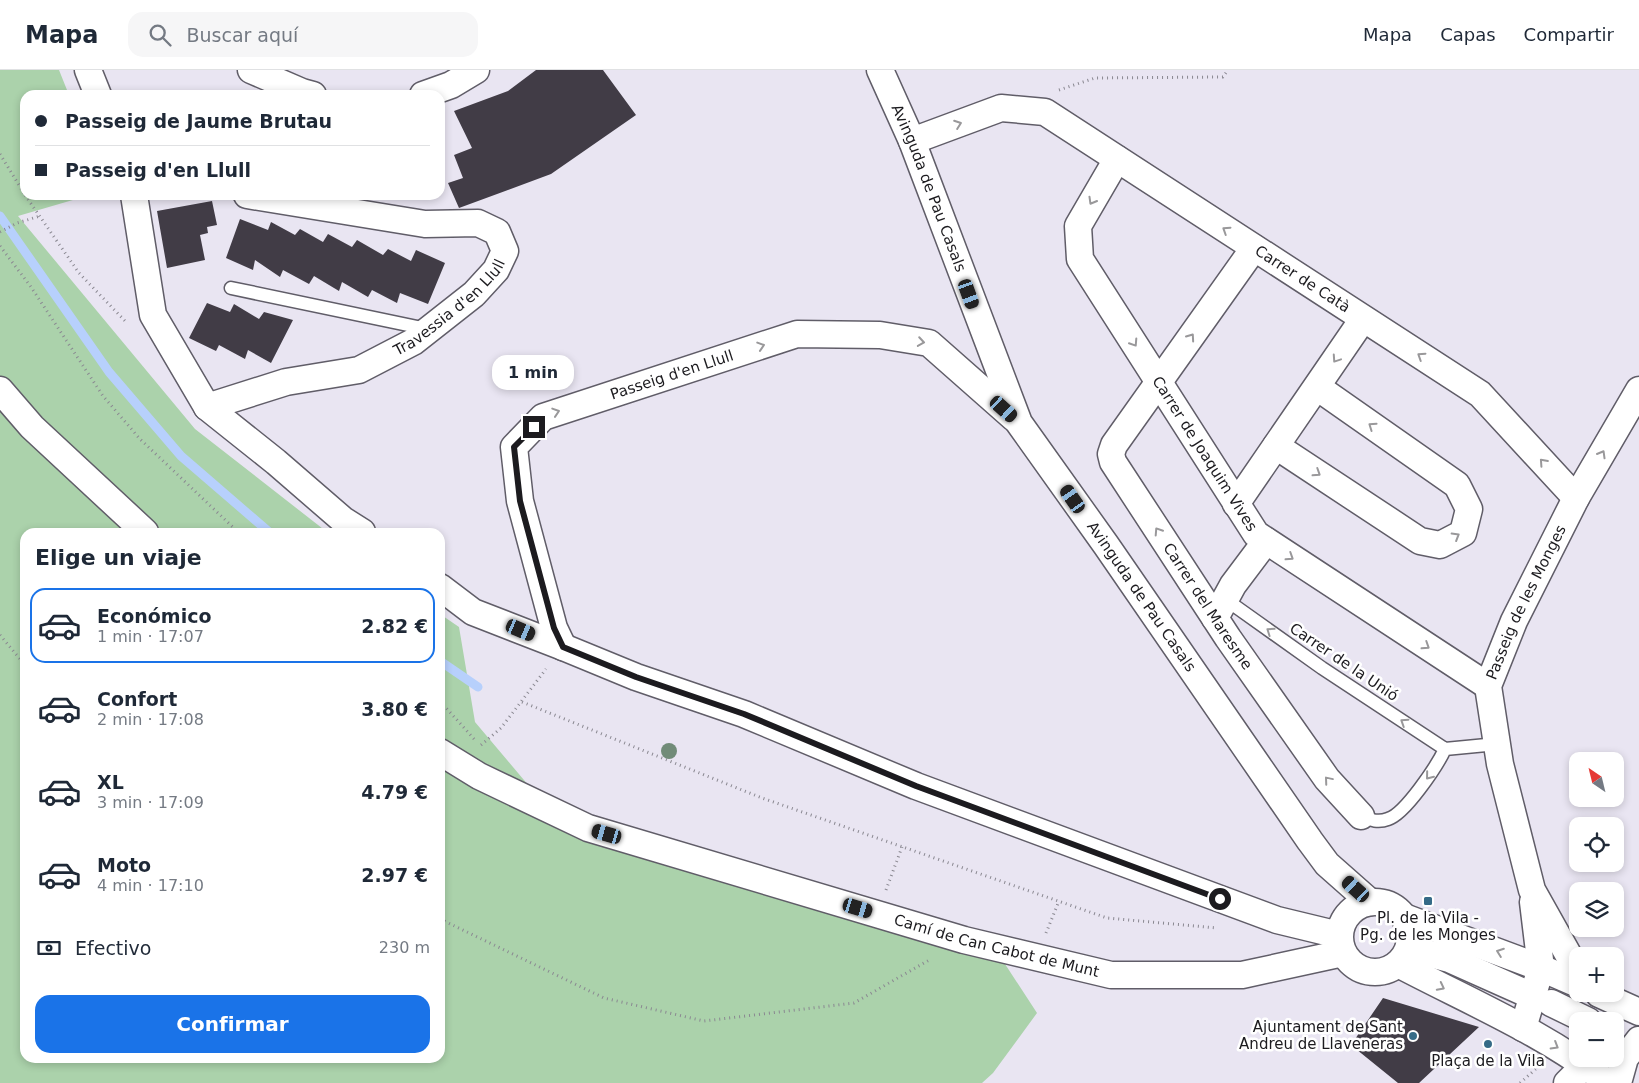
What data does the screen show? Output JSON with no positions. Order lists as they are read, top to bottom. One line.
{"streets":{"street":["Avinguda de Pau Casals","Carrer de Catà","Travessia d'en Llull","Passeig d'en Llull","Carrer de Joaquim Vives","Passeig de les Monges","Carrer del Maresme","Camí de Can Cabot de Munt"],"lane":["Carrer de la Unió"]},"crossings":[["Avinguda de Pau Casals","Carrer de Catà"],["Avinguda de Pau Casals","Passeig d'en Llull"],["Avinguda de Pau Casals","Camí de Can Cabot de Munt"],["Carrer de Catà","Carrer de Joaquim Vives"],["Carrer de Catà","Passeig de les Monges"],["Carrer de Catà","Carrer del Maresme"],["Carrer de Joaquim Vives","Passeig de les Monges"],["Carrer de Joaquim Vives","Carrer del Maresme"],["Carrer del Maresme","Carrer de la Unió"]],"one_way":["Carrer de Joaquim Vives","Carrer de la Unió"],"places":{"transit":["Pl. de la Vila - Pg. de les Monges"],"other":["Ajuntament de Sant Andreu de Llaveneras","Plaça de la Vila"]},"north":"top left","page":{"header":"Mapa","search":"Buscar aquí","nav":["Mapa","Capas","Compartir"],"banner":["Passeig de Jaume Brutau","Passeig d'en Llull"],"bubble":"1 min","heading":"Elige un viaje","list":[{"name":"Económico","note":"1 min · 17:07","value":"2.82 €"},{"name":"Confort","note":"2 min · 17:08","value":"3.80 €"},{"name":"XL","note":"3 min · 17:09","value":"4.79 €"},{"name":"Moto","note":"4 min · 17:10","value":"2.97 €"}],"map_buttons":["+","−"],"pay":["Efectivo","230 m"],"buttons":"Confirmar"}}
